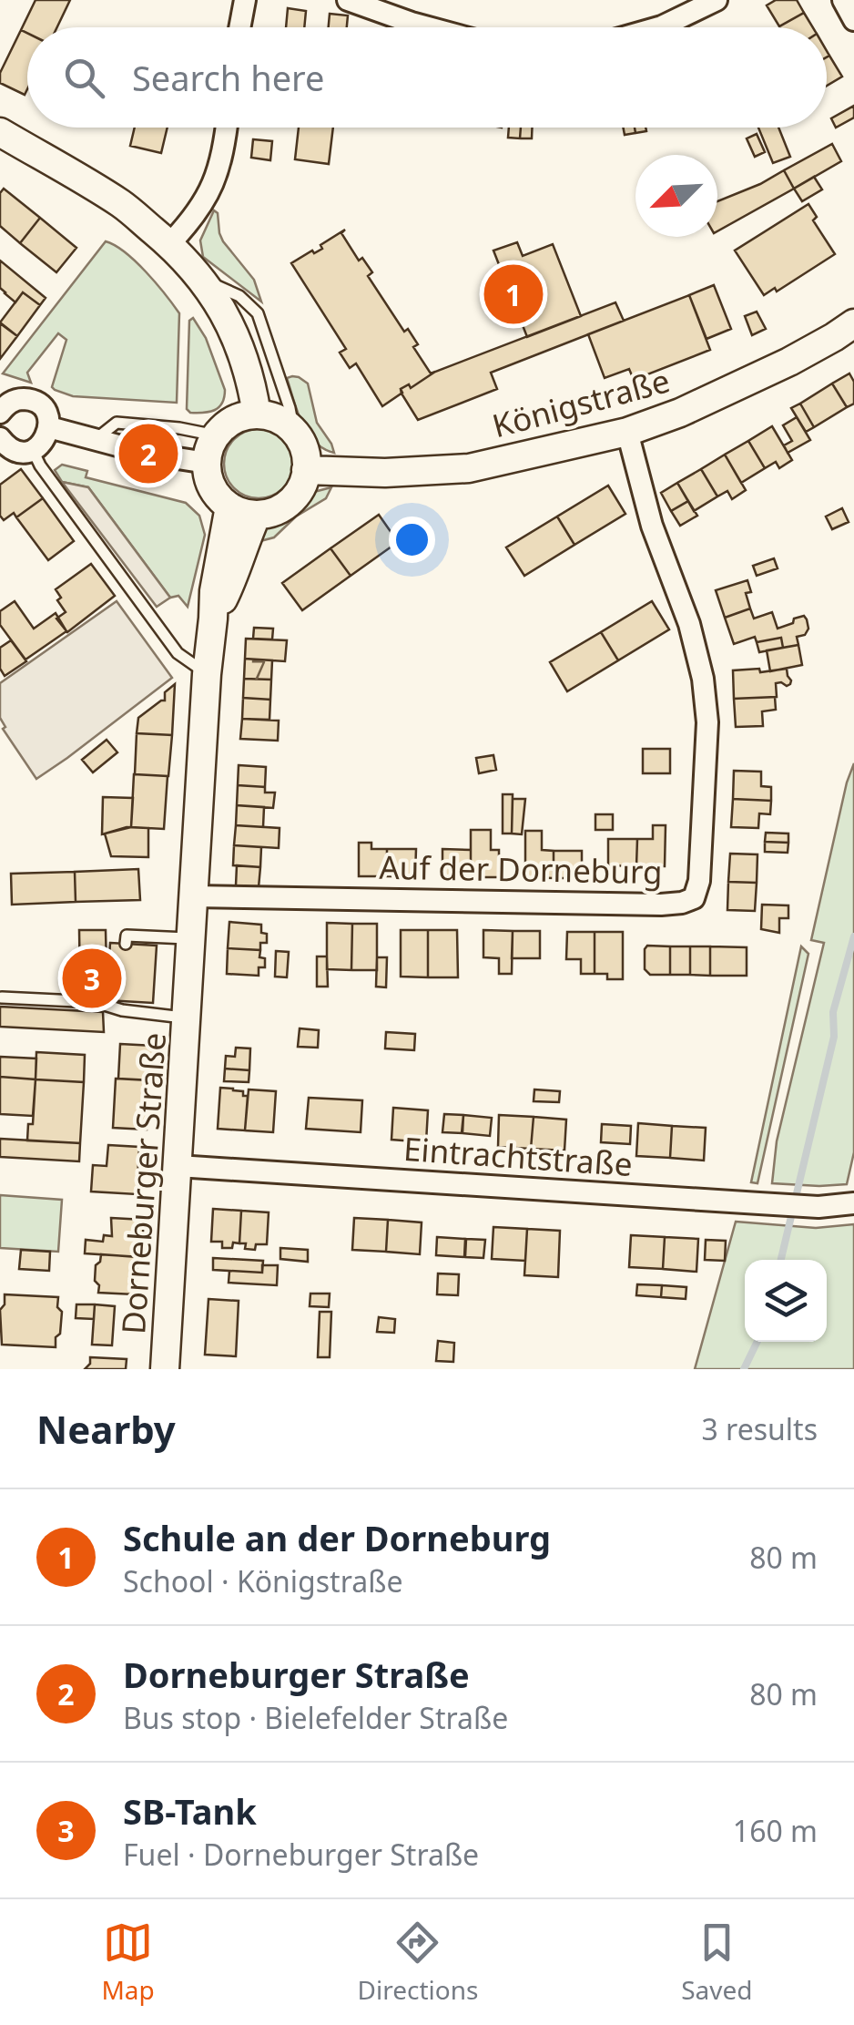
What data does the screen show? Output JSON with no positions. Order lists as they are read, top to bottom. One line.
{"streets":{"street":["Königstraße","Auf der Dorneburg","Eintrachtstraße","Dorneburger Straße"]},"crossings":[["Königstraße","Auf der Dorneburg"],["Königstraße","Dorneburger Straße"],["Auf der Dorneburg","Dorneburger Straße"],["Eintrachtstraße","Dorneburger Straße"]],"house_numbers":["7"],"north":"bottom left","page":{"search":"Search here","pins":["1","2","3"],"heading":["Nearby","3 results"],"list":[{"mark":"1","name":"Schule an der Dorneburg","note":"School · Königstraße","value":"80 m"},{"mark":"2","name":"Dorneburger Straße","note":"Bus stop · Bielefelder Straße","value":"80 m"},{"mark":"3","name":"SB-Tank","note":"Fuel · Dorneburger Straße","value":"160 m"}],"nav":["Map","Directions","Saved"]}}
